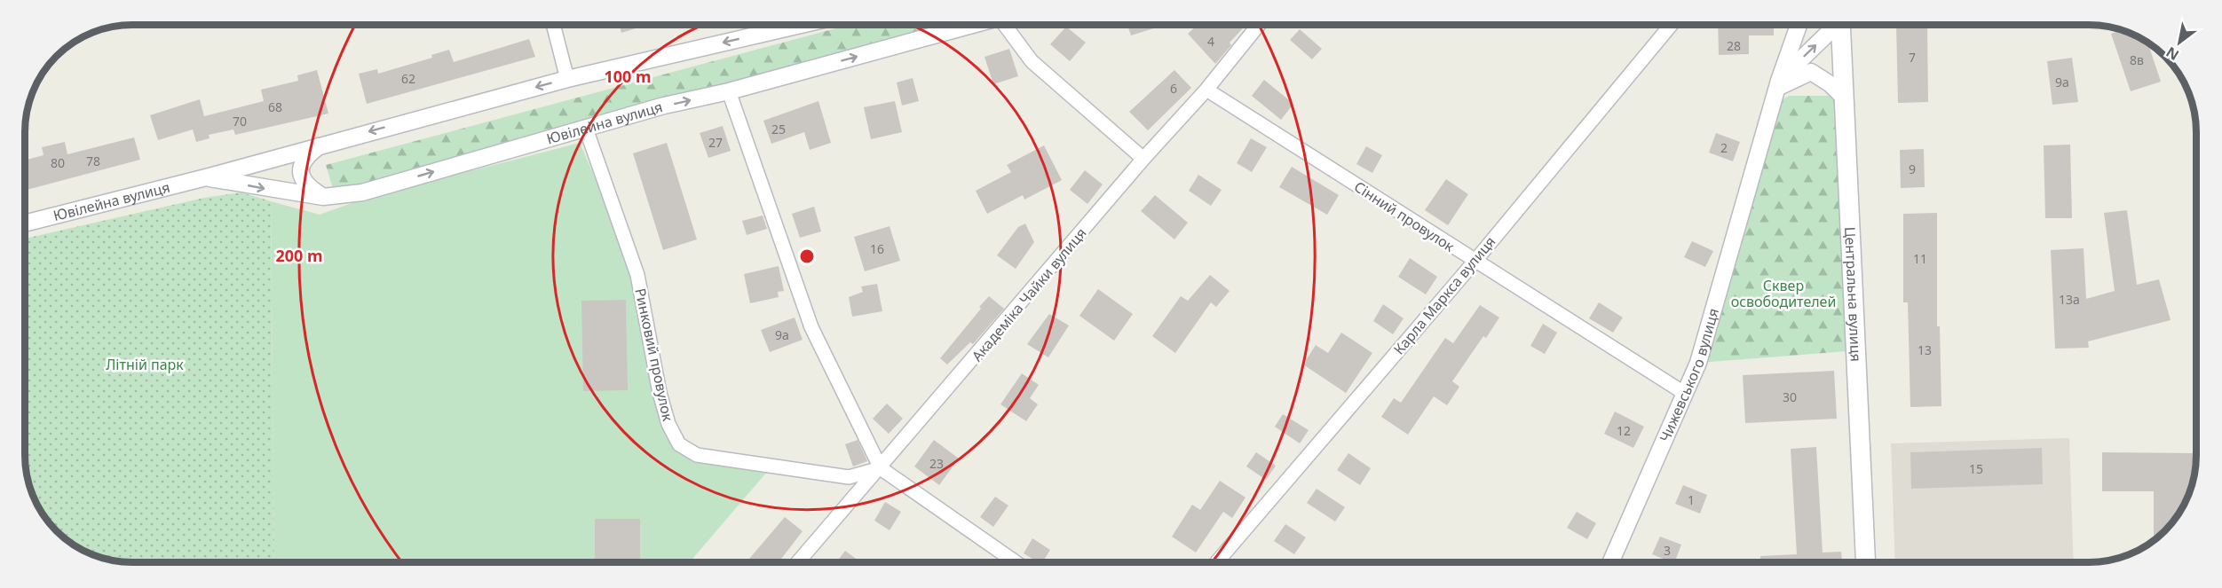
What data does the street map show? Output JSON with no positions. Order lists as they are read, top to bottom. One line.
{"streets":{"main road":["Центральна вулиця"],"street":["Ювілейна вулиця","Сінний провулок","Академіка Чайки вулиця","Карла Маркса вулиця","Ринковий провулок","Чижевського вулиця"]},"crossings":[["Ювілейна вулиця","Ринковий провулок"],["Сінний провулок","Академіка Чайки вулиця"],["Сінний провулок","Карла Маркса вулиця"],["Сінний провулок","Чижевського вулиця"],["Академіка Чайки вулиця","Ринковий провулок"]],"parks":["Сквер освободителей","Літній парк"],"house_numbers":["4","28","7","8в","62","9а","6","68","70","25","27","2","78","80","9","16","11","13а","9а","13","30","12","23","15","1","3"],"north":"bottom left","rings":["100 m","200 m"]}
